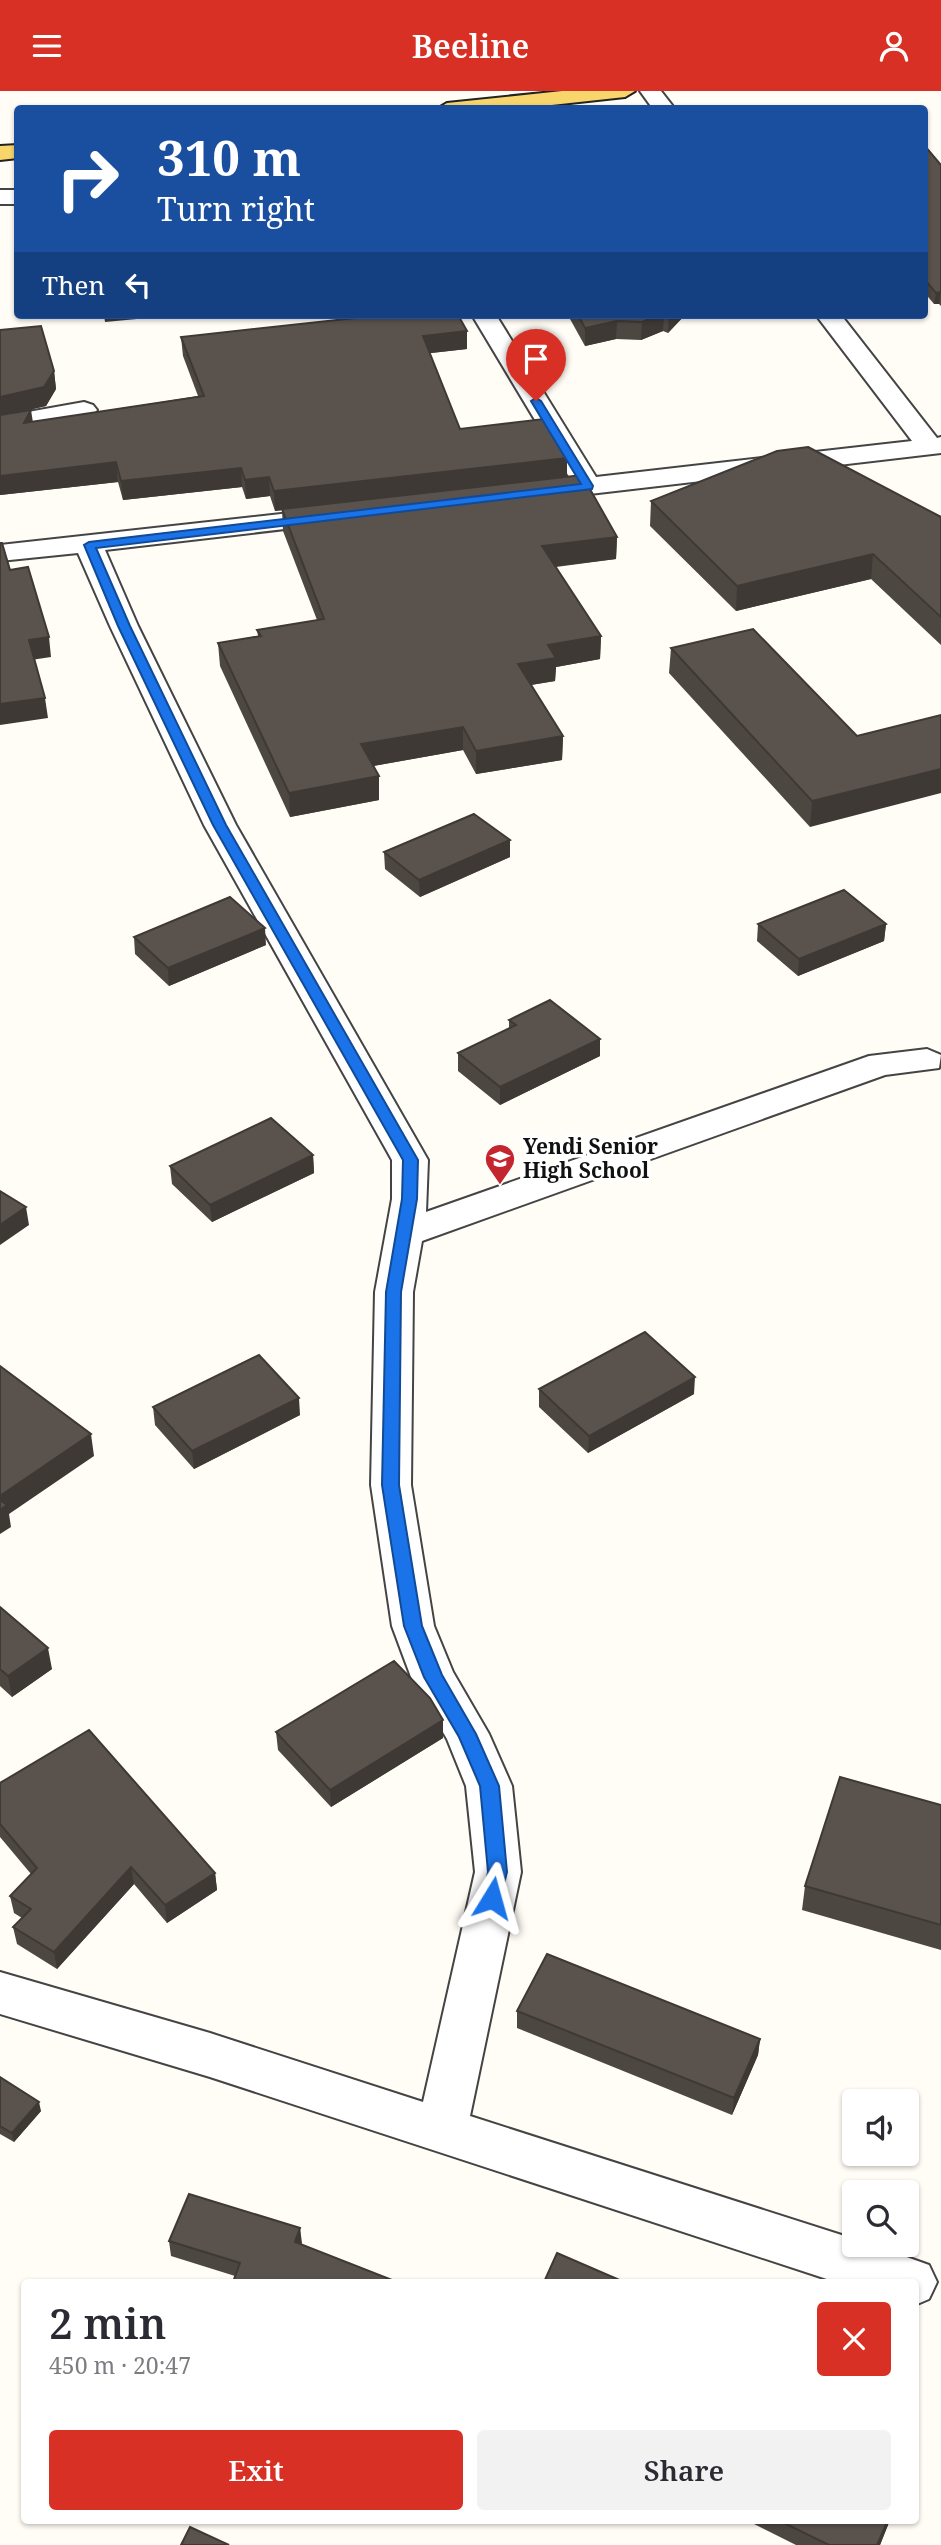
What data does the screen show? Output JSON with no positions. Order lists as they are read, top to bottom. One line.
{"places":{"school or university":["Yendi Senior High School"]},"page":{"header":"Beeline","turn":["310 m","Turn right"],"then":"Then","heading":["2 min","450 m · 20:47"],"buttons":["Exit","Share"]}}
